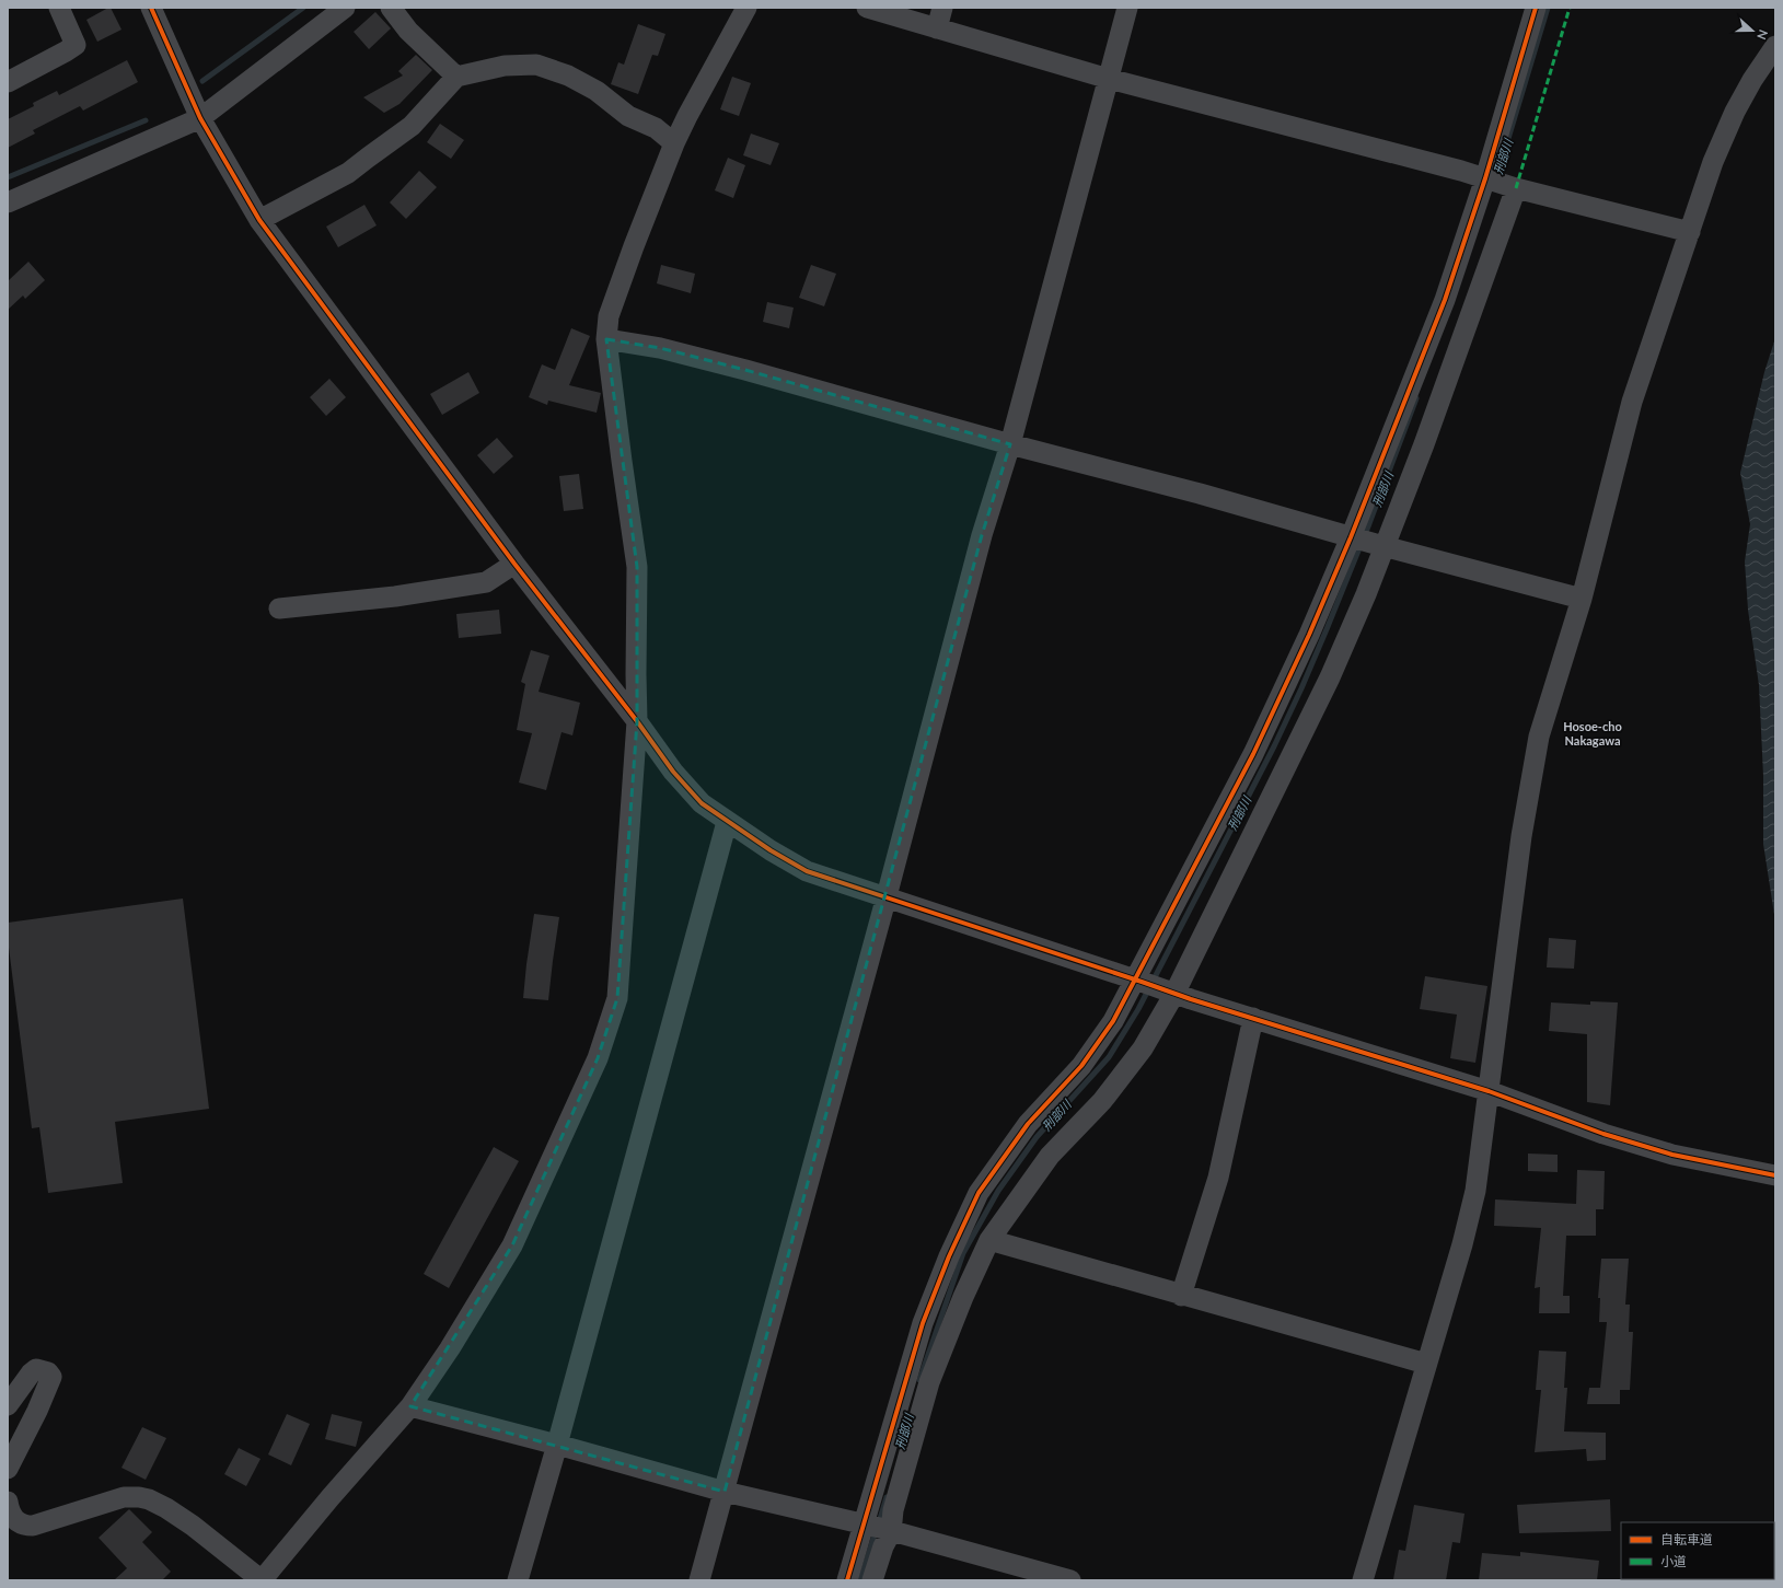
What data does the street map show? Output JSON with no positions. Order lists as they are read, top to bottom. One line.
{"districts":["Hosoe-cho Nakagawa"],"water":["刑部川"],"legend":["自転車道","小道"],"north":"right"}
